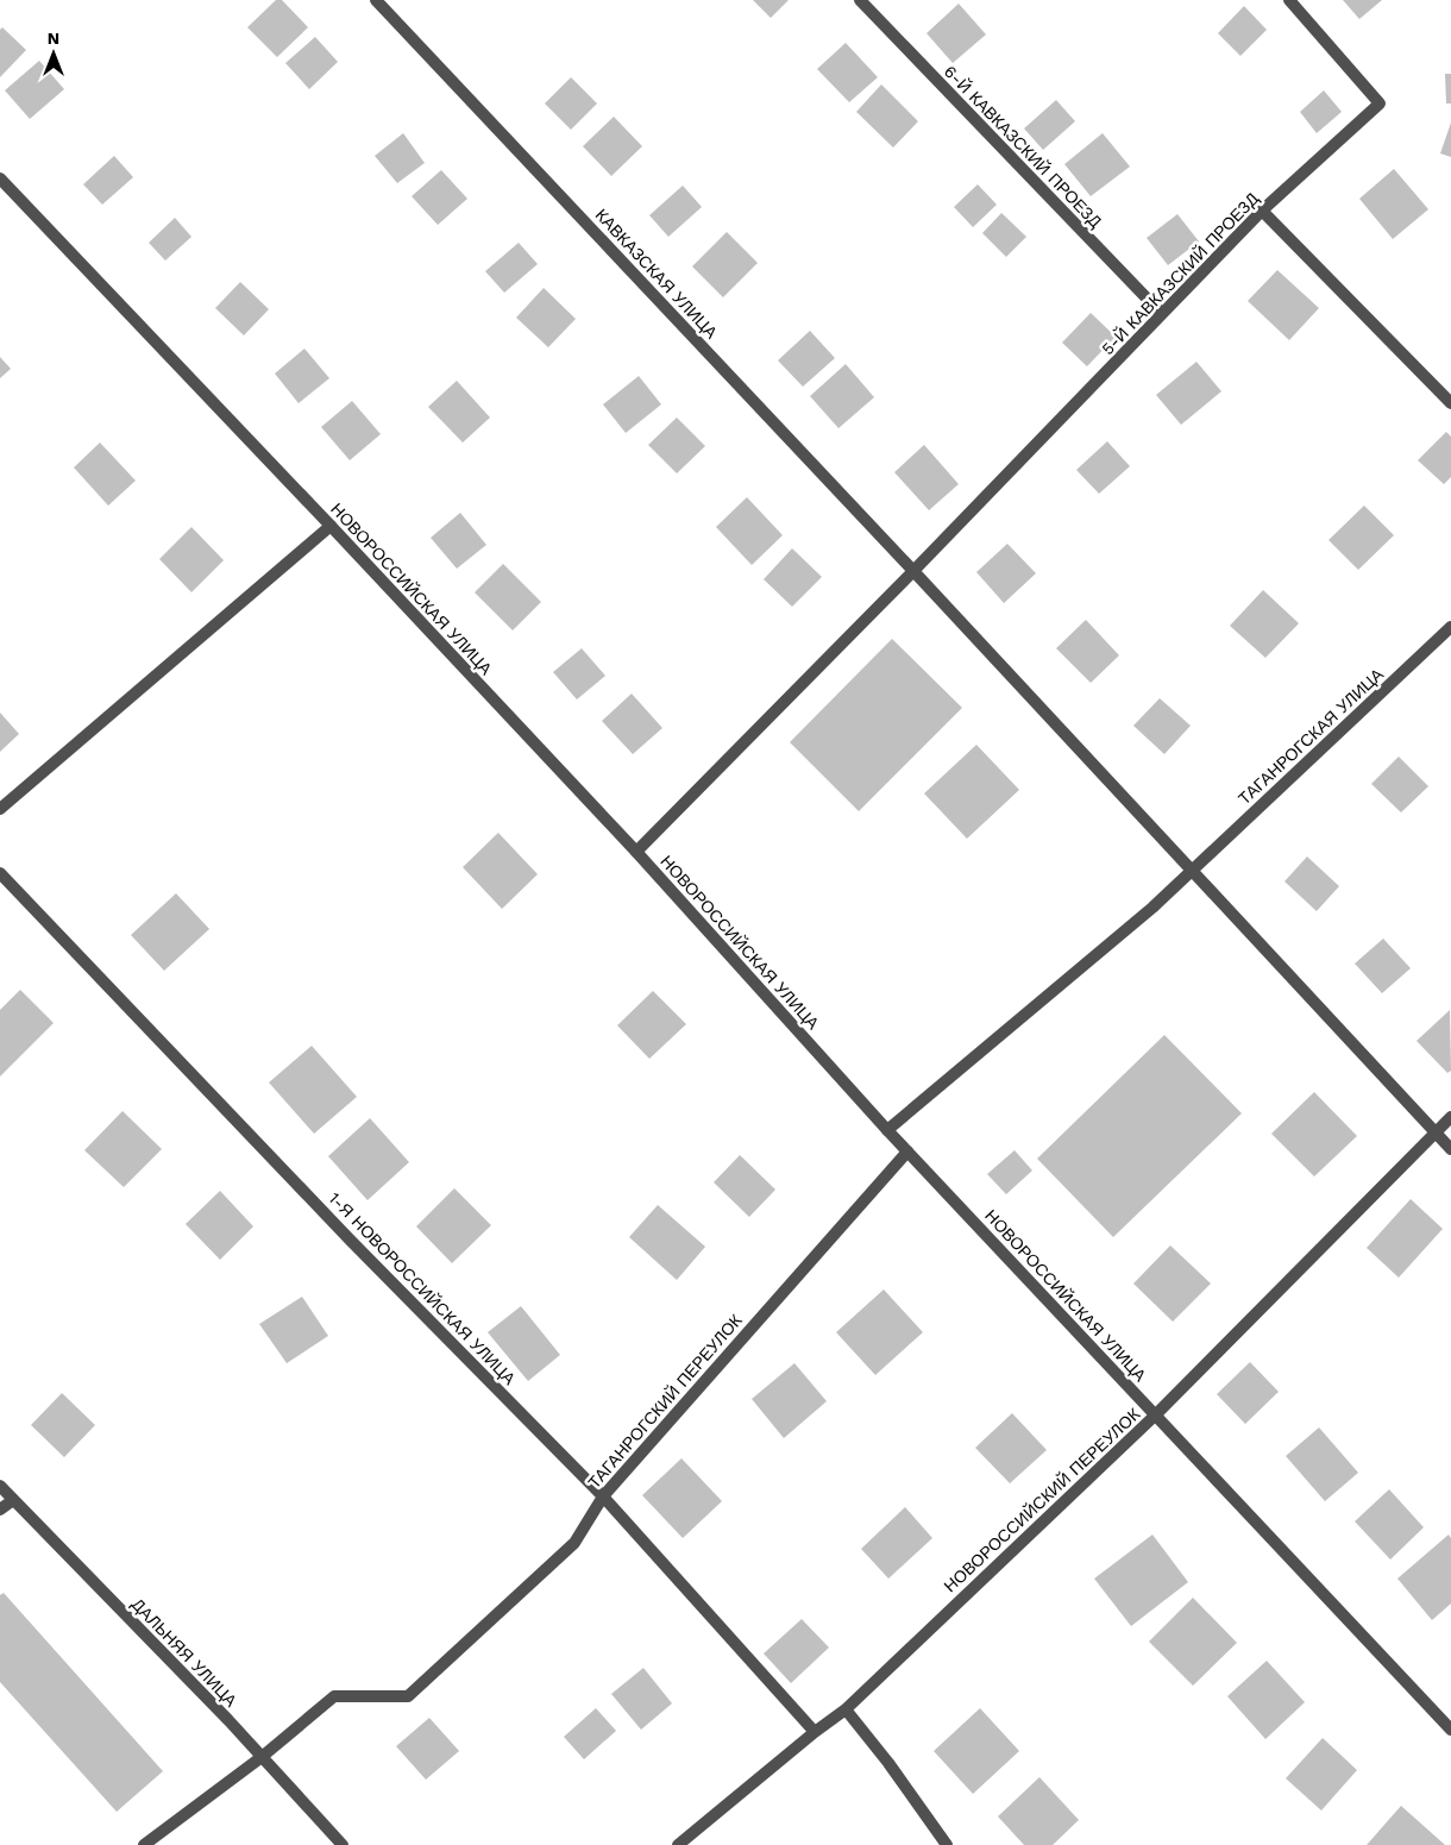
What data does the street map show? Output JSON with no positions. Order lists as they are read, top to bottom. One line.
{"streets":{"street":["6-Й КАВКАЗСКИЙ ПРОЕЗД","КАВКАЗСКАЯ УЛИЦА","5-Й КАВКАЗСКИЙ ПРОЕЗД","НОВОРОССИЙСКАЯ УЛИЦА","ТАГАНРОГСКАЯ УЛИЦА","1-Я НОВОРОССИЙСКАЯ УЛИЦА","ТАГАНРОГСКИЙ ПЕРЕУЛОК","НОВОРОССИЙСКИЙ ПЕРЕУЛОК","ДАЛЬНЯЯ УЛИЦА"]},"crossings":[["6-Й КАВКАЗСКИЙ ПРОЕЗД","5-Й КАВКАЗСКИЙ ПРОЕЗД"],["КАВКАЗСКАЯ УЛИЦА","5-Й КАВКАЗСКИЙ ПРОЕЗД"],["КАВКАЗСКАЯ УЛИЦА","ТАГАНРОГСКАЯ УЛИЦА"],["КАВКАЗСКАЯ УЛИЦА","НОВОРОССИЙСКИЙ ПЕРЕУЛОК"],["5-Й КАВКАЗСКИЙ ПРОЕЗД","НОВОРОССИЙСКАЯ УЛИЦА"],["НОВОРОССИЙСКАЯ УЛИЦА","ТАГАНРОГСКАЯ УЛИЦА"],["НОВОРОССИЙСКАЯ УЛИЦА","ТАГАНРОГСКИЙ ПЕРЕУЛОК"],["НОВОРОССИЙСКАЯ УЛИЦА","НОВОРОССИЙСКИЙ ПЕРЕУЛОК"],["1-Я НОВОРОССИЙСКАЯ УЛИЦА","ТАГАНРОГСКИЙ ПЕРЕУЛОК"],["1-Я НОВОРОССИЙСКАЯ УЛИЦА","НОВОРОССИЙСКИЙ ПЕРЕУЛОК"],["ТАГАНРОГСКИЙ ПЕРЕУЛОК","ДАЛЬНЯЯ УЛИЦА"]],"north":"top"}
